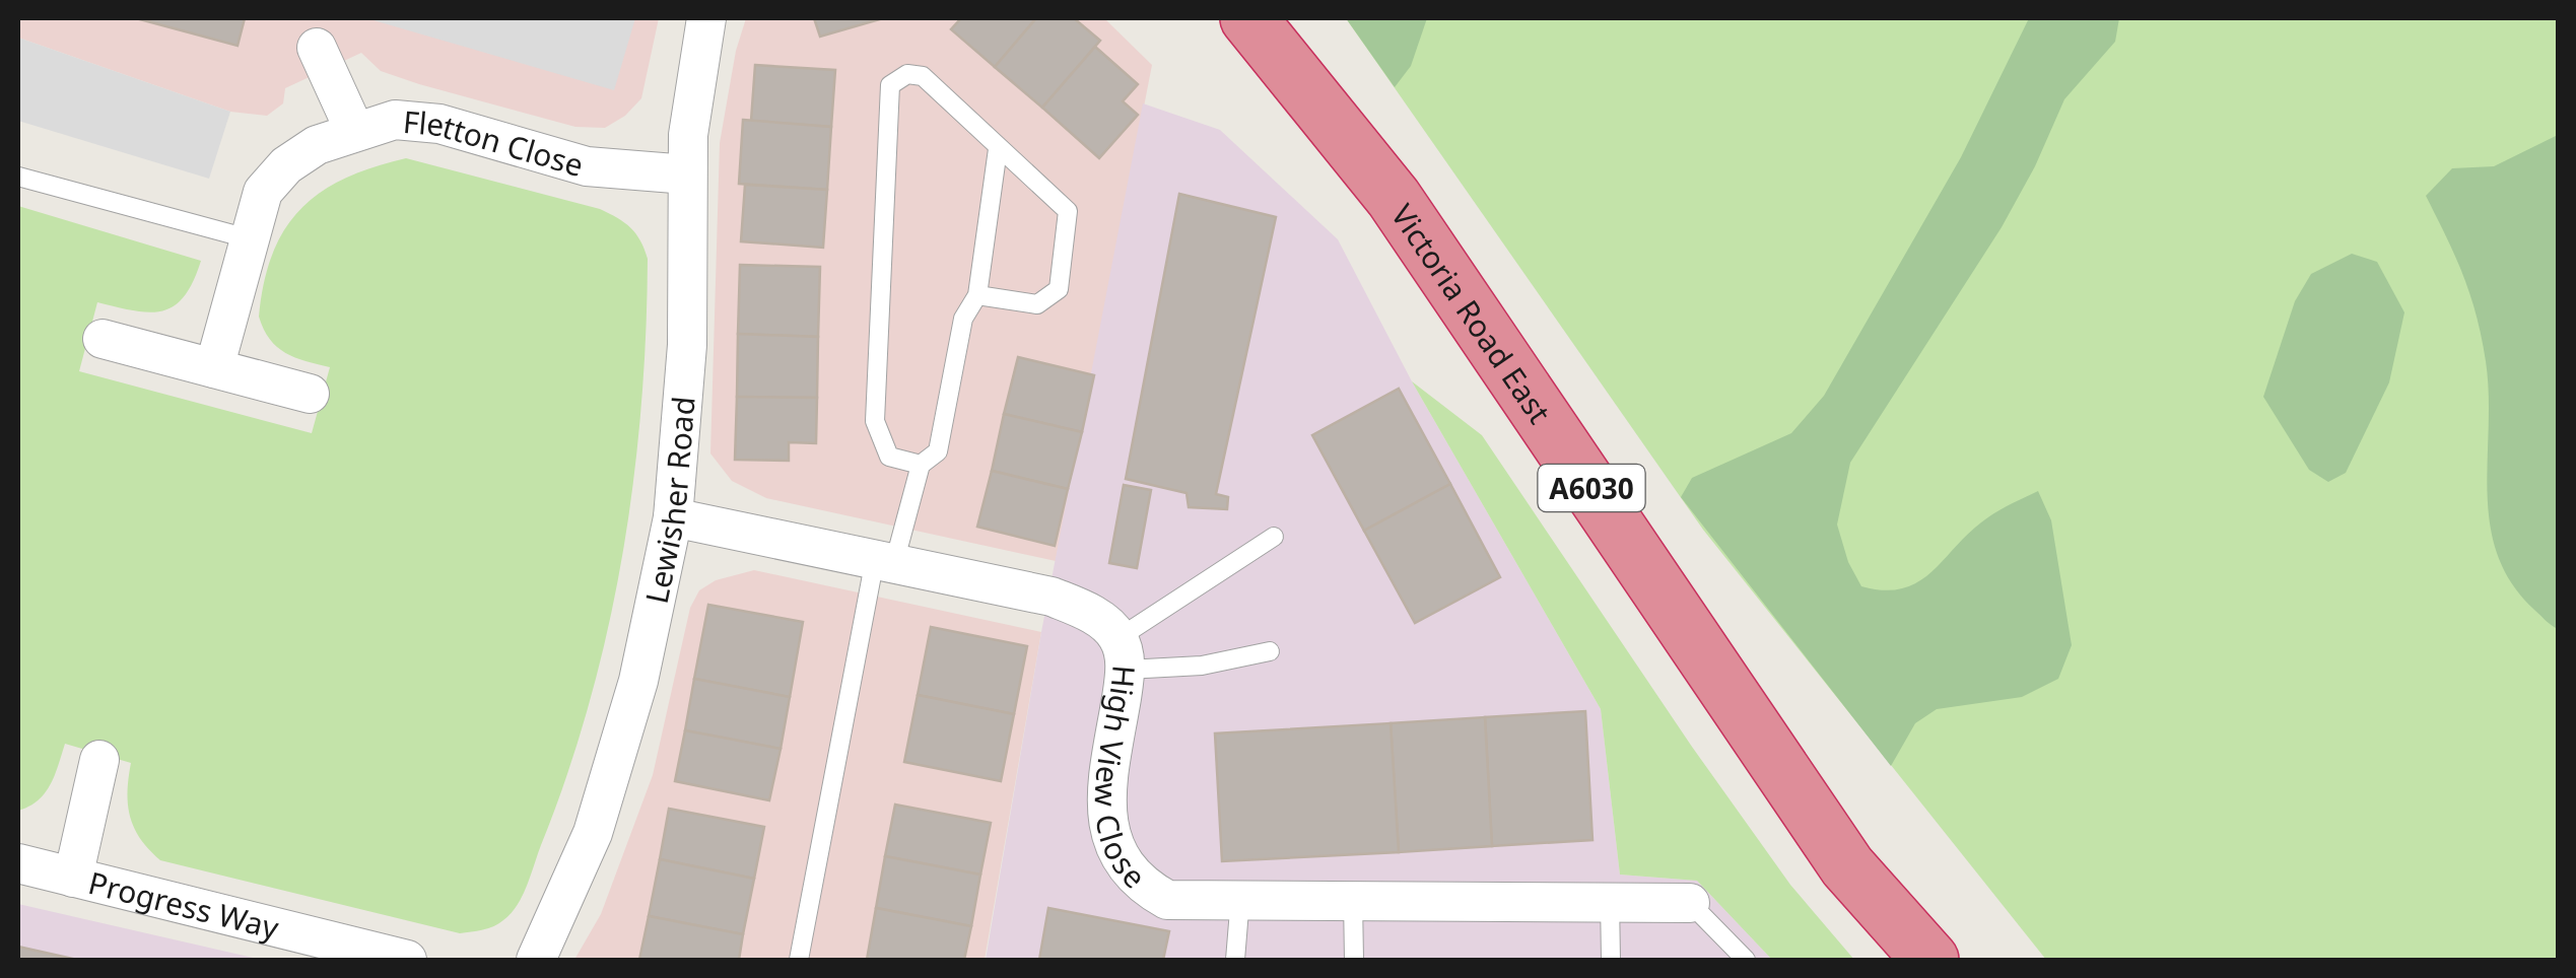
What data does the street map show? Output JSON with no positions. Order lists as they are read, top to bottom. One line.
{"streets":{"highway":["Victoria Road East","A6030"],"street":["Fletton Close","Lewisher Road","High View Close","Progress Way"]},"crossings":[["Fletton Close","Lewisher Road"],["Lewisher Road","High View Close"]]}
